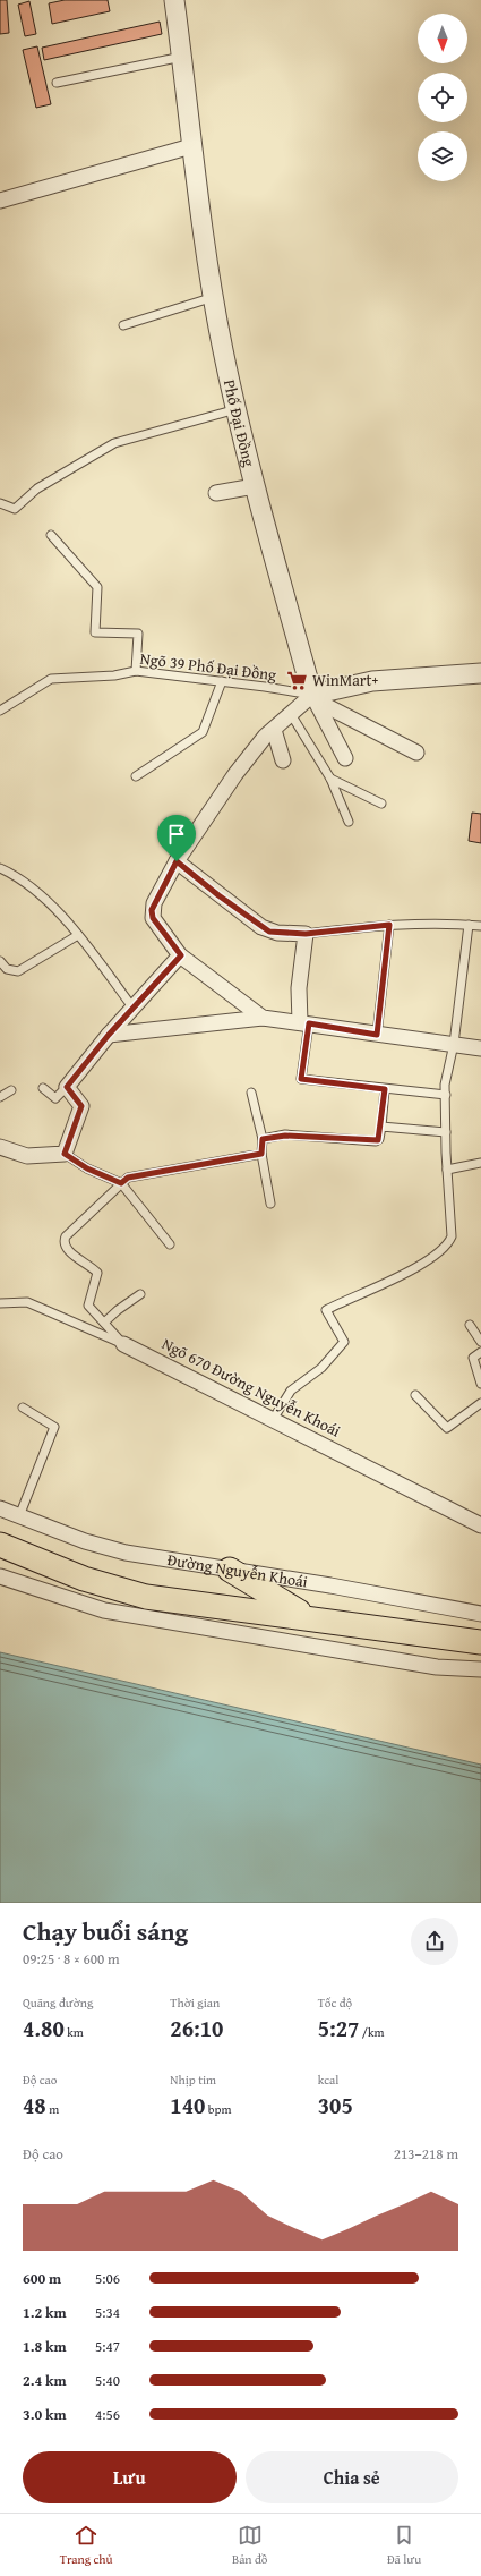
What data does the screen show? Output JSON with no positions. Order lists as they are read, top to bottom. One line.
{"streets":{"street":["Phố Đại Đồng","Ngõ 670 Đường Nguyễn Khoái","Đường Nguyễn Khoái"],"lane":["Ngõ 39 Phố Đại Đồng"]},"crossings":[["Phố Đại Đồng","Ngõ 39 Phố Đại Đồng"]],"places":{"supermarket":["WinMart+"]},"north":"bottom","page":{"heading":["Chạy buổi sáng","09:25 · 8 × 600 m"],"stats":[["Quãng đường","4.80 km"],["Thời gian","26:10"],["Tốc độ","5:27 /km"],["Độ cao","48 m"],["Nhịp tim","140 bpm"],["kcal","305"]],"chart":["Độ cao","213–218 m"],"list":[{"name":"600 m","note":"5:06"},{"name":"1.2 km","note":"5:34"},{"name":"1.8 km","note":"5:47"},{"name":"2.4 km","note":"5:40"},{"name":"3.0 km","note":"4:56"}],"buttons":["Lưu","Chia sẻ"],"tabs":["Trang chủ","Bản đồ","Đã lưu"]}}
